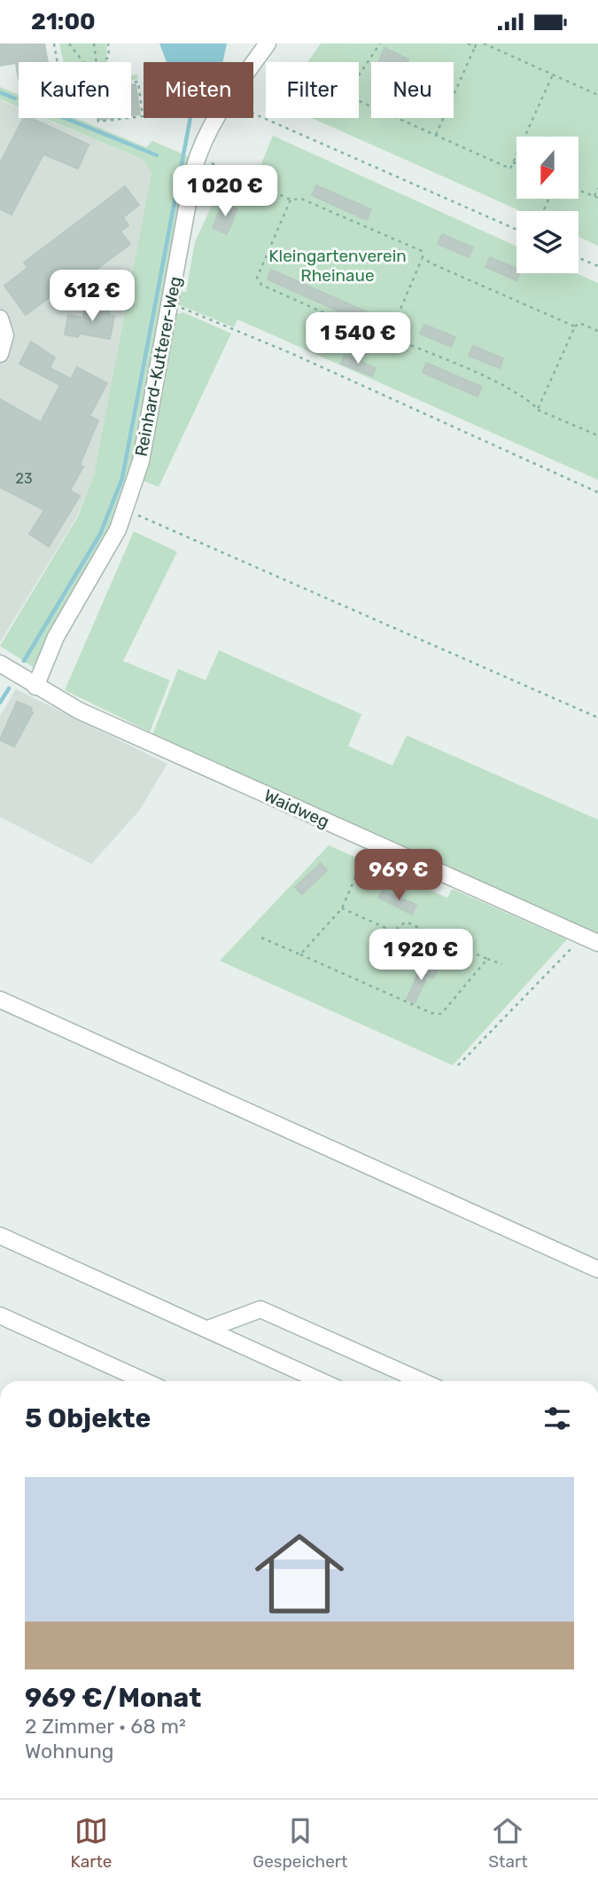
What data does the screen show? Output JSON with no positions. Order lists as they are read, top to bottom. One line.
{"streets":{"street":["Reinhard-Kutterer-Weg","Waidweg"]},"crossings":[["Reinhard-Kutterer-Weg","Waidweg"]],"parks":["Kleingartenverein Rheinaue"],"house_numbers":["23"],"north":"bottom","page":{"status":"21:00","chip":["Kaufen","Mieten","Filter","Neu"],"price":["1 020 €","612 €","1 540 €","969 €","1 920 €"],"heading":"5 Objekte","list":[{"name":"969 €/Monat","note":"2 Zimmer · 68 m² · Wohnung"}],"tabs":["Karte","Gespeichert","Start"]}}
